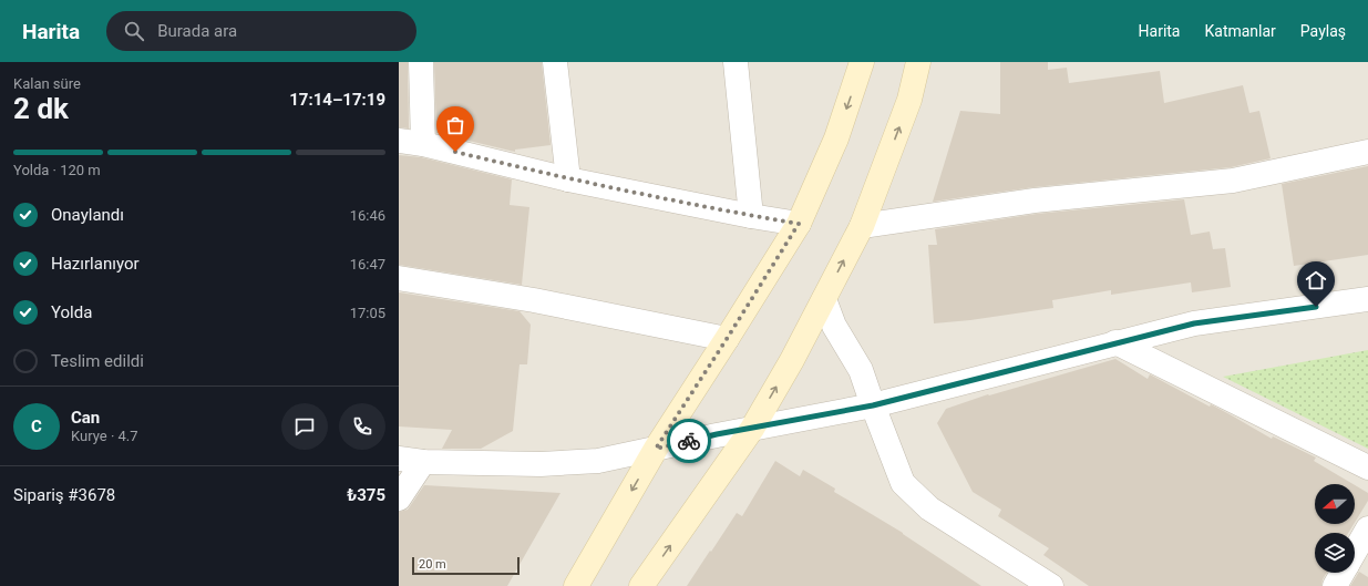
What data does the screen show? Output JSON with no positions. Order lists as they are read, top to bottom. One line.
{"scale_bar":"20 m","north":"left","page":{"header":"Harita","search":"Burada ara","nav":["Harita","Katmanlar","Paylaş"],"heading":["2 dk","Kalan süre","17:14–17:19"],"panel":["Can","Kurye · 4.7","Sipariş #3678","₺375"],"bar":"Yolda · 120 m","list":[["Onaylandı","16:46"],["Hazırlanıyor","16:47"],["Yolda","17:05"],"Teslim edildi"],"round":"C","scale":"20 m"}}
